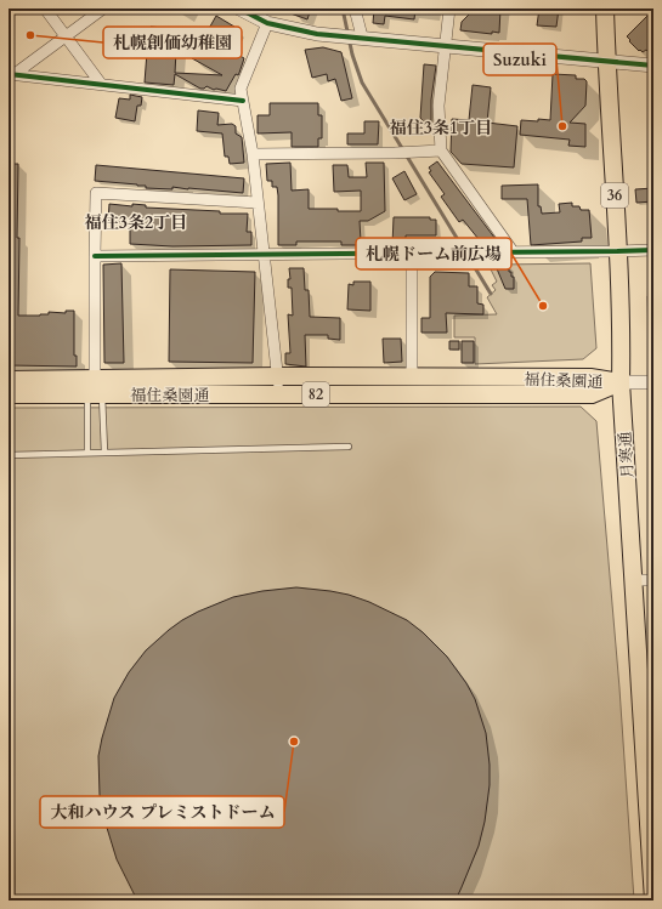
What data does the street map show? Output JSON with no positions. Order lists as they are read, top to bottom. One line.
{"streets":{"main road":["36","福住桑園通","82","月寒通"]},"crossings":[["福住桑園通","月寒通"]],"districts":["福住3条1丁目","福住3条2丁目"],"places":["札幌創価幼稚園","Suzuki","札幌ドーム前広場","大和ハウス プレミストドーム"]}
